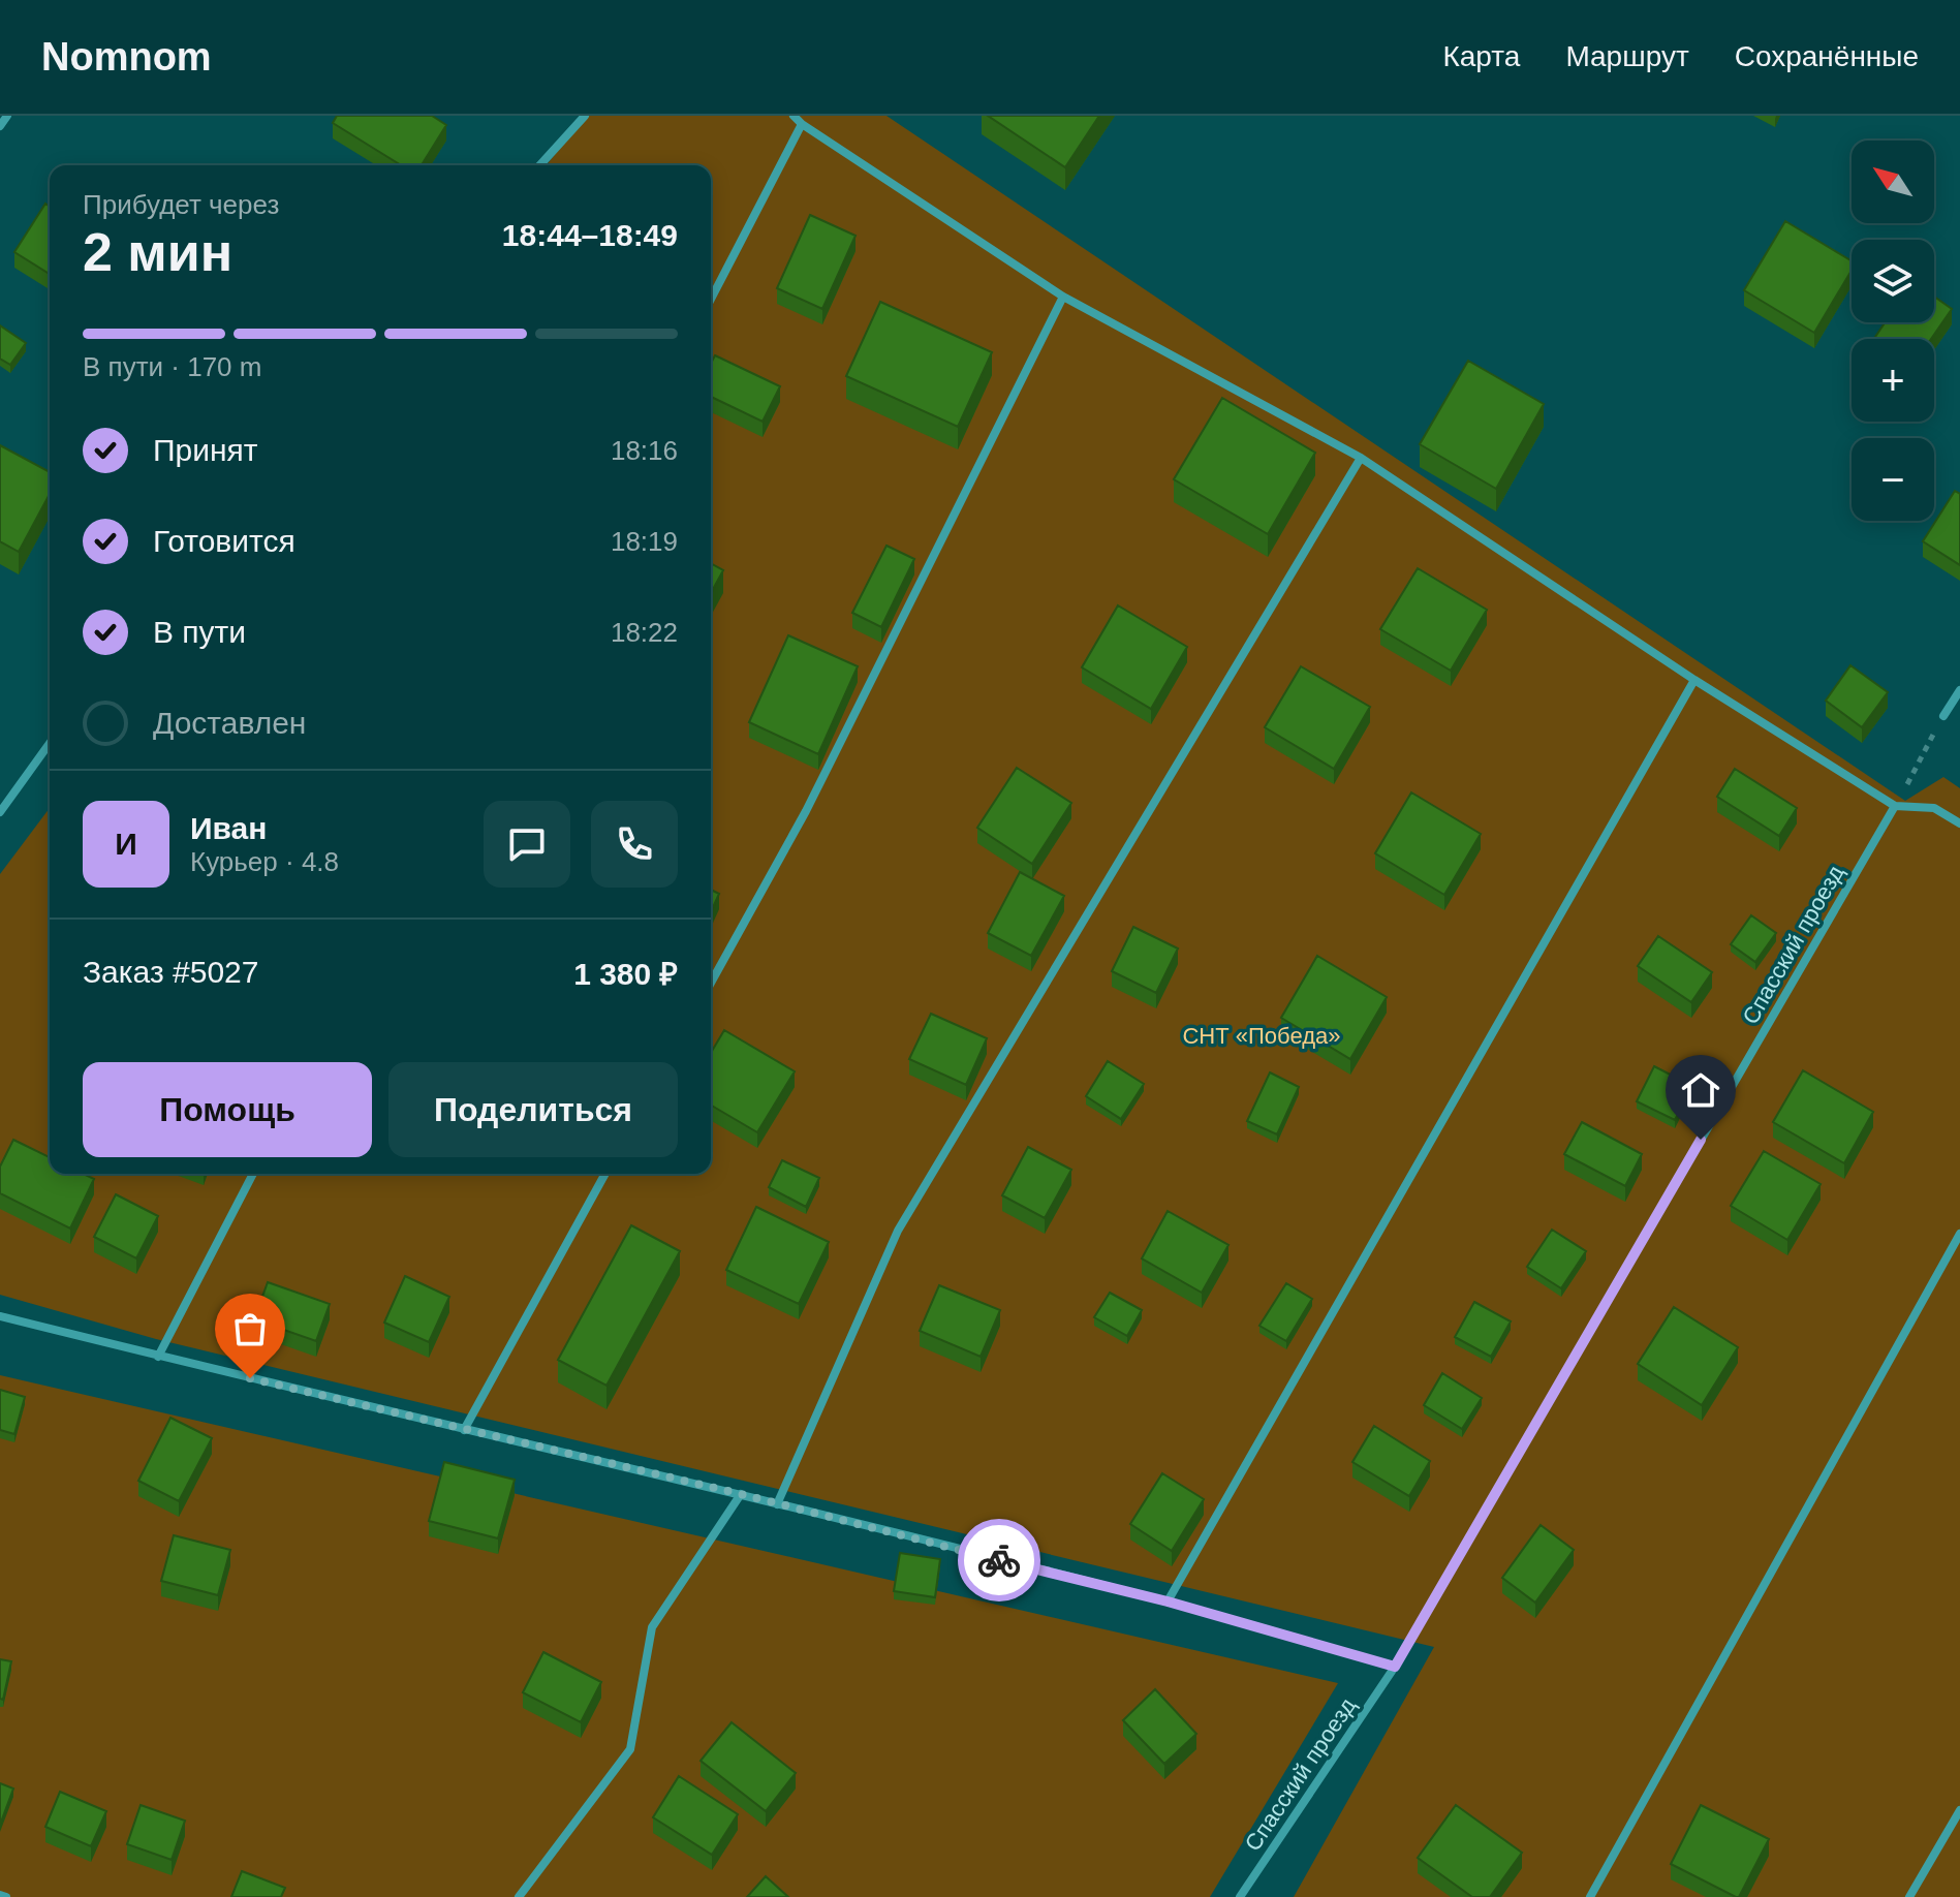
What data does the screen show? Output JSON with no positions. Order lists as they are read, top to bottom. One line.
{"streets":{"street":["Спасский проезд"]},"parks":["СНТ «Победа»"],"north":"top left","page":{"header":"Nomnom","nav":["Карта","Маршрут","Сохранённые"],"map_buttons":["+","−"],"heading":["2 мин","Прибудет через","18:44–18:49"],"panel":["Иван","Курьер · 4.8","Заказ #5027","1 380 ₽"],"bar":"В пути · 170 m","list":[["Принят","18:16"],["Готовится","18:19"],["В пути","18:22"],"Доставлен"],"round":"И","buttons":["Помощь","Поделиться"]}}
